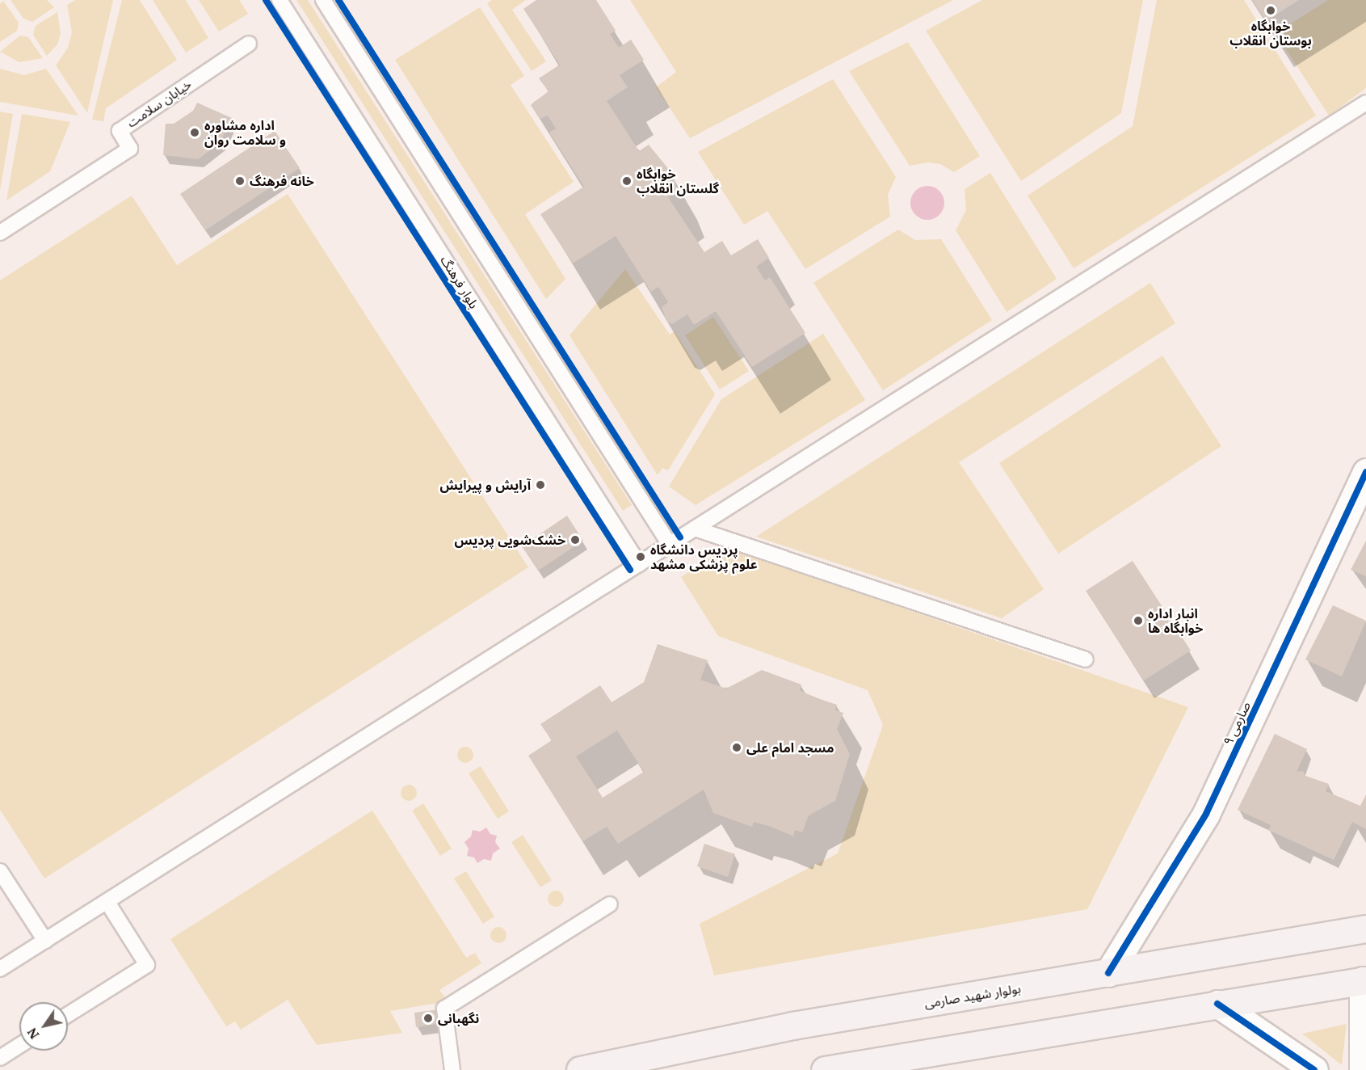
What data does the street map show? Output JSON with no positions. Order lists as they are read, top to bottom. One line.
{"streets":{"main road":["بولوار شهید صارمی"],"street":["صارمی ۹"],"lane":["خیابان سلامت","بلوار فرهنگ"]},"crossings":[["صارمی ۹","بولوار شهید صارمی"]],"places":["خوابگاه بوستان انقلاب","اداره مشاوره و سلامت روان","خانه فرهنگ","خوابگاه گلستان انقلاب","آرایش و پیرایش","خشک‌شویی پردیس","پردیس دانشگاه علوم پزشکی مشهد","انبار اداره خوابگاه ها","مسجد امام علی","نگهبانی"],"north":"bottom left"}
